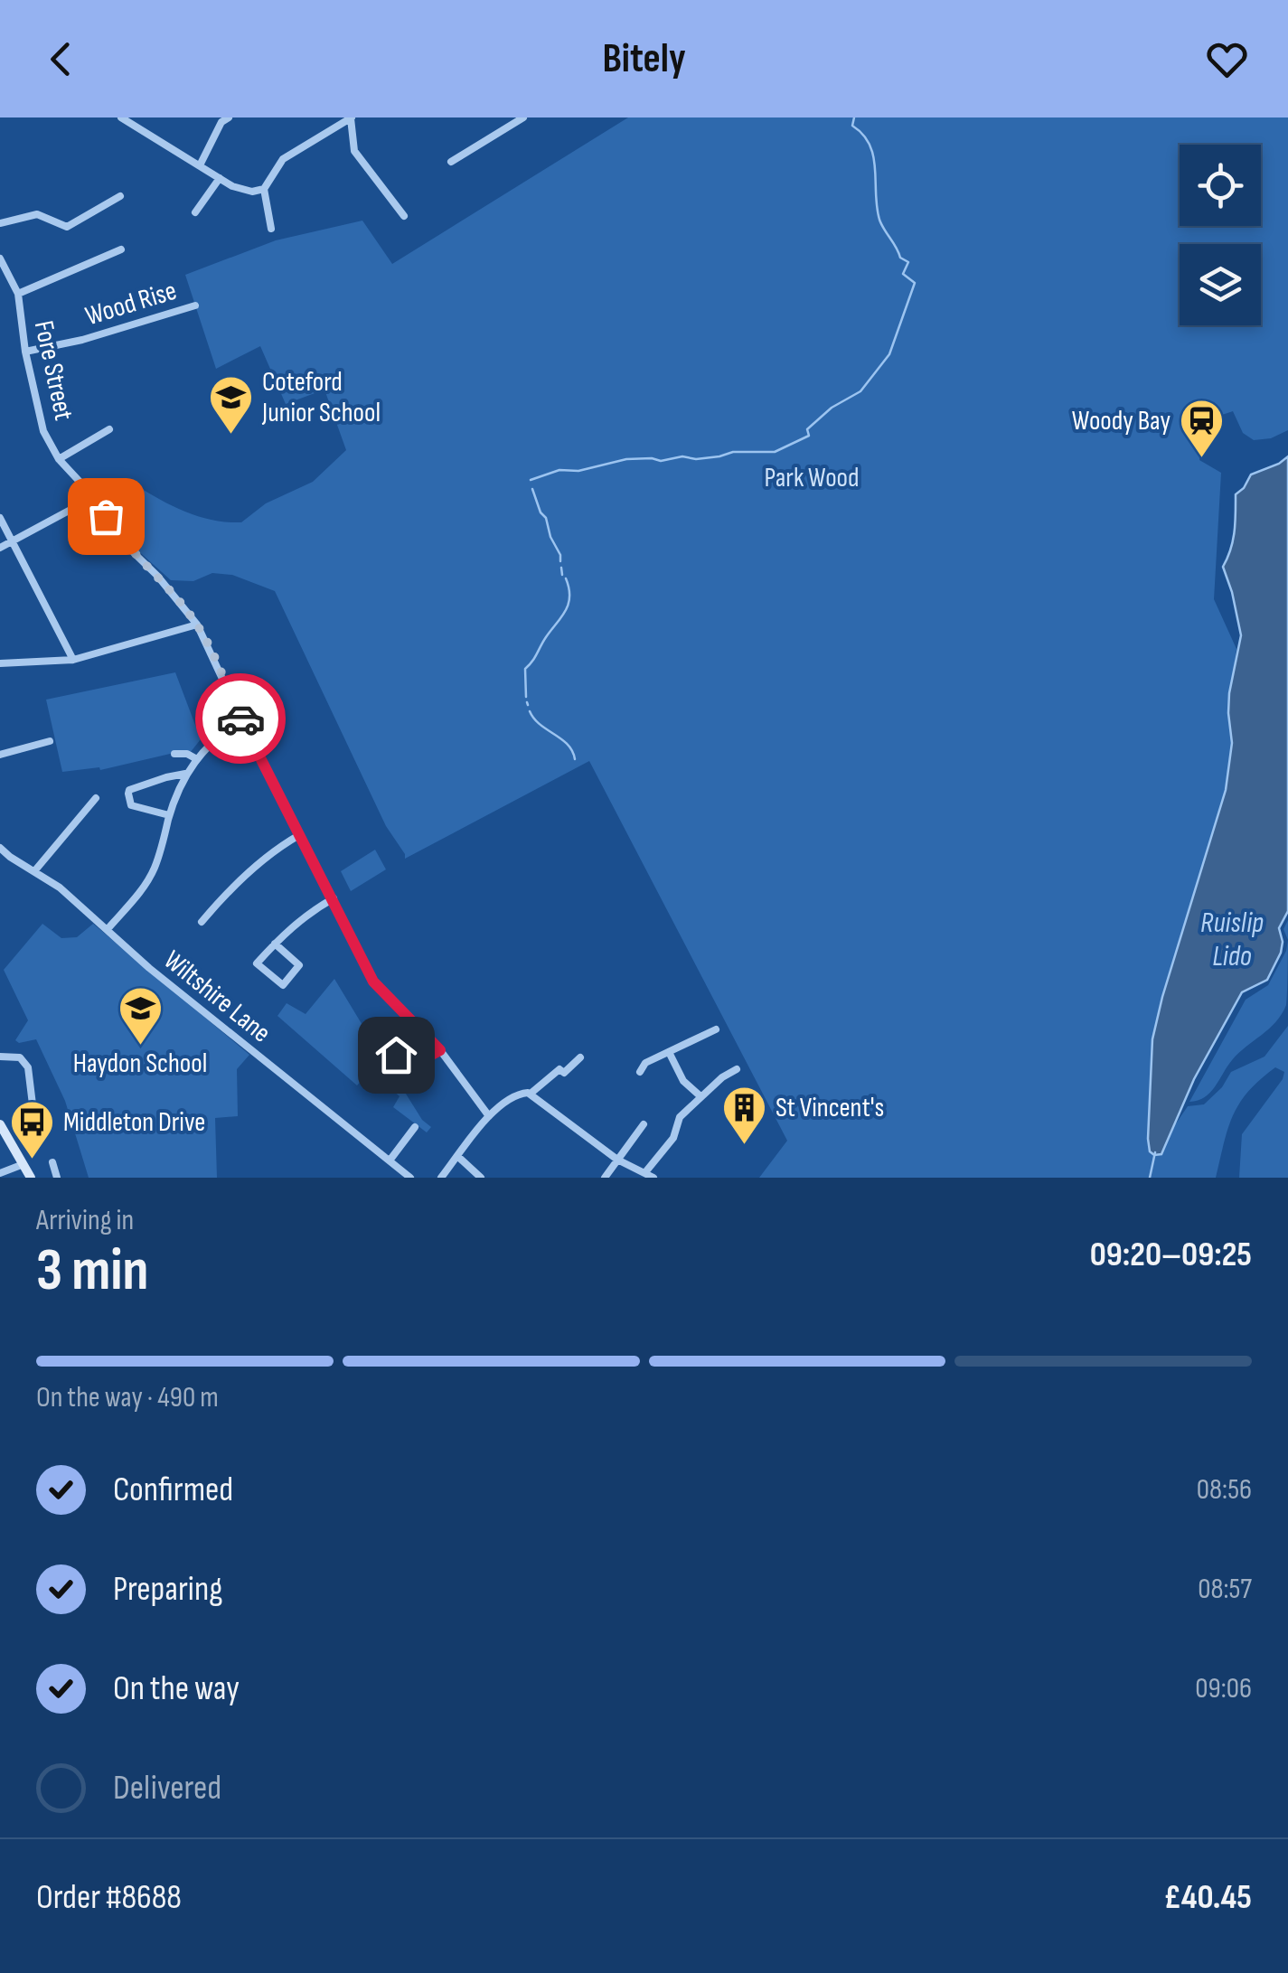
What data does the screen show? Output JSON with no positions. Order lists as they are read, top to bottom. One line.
{"streets":{"street":["Wood Rise","Fore Street","Wiltshire Lane"]},"crossings":[["Wood Rise","Fore Street"]],"water":["Ruislip Lido"],"parks":["Park Wood"],"places":{"school or university":["Coteford Junior School","Haydon School"],"station":["Woody Bay"],"building":["St Vincent's"],"bus stop":["Middleton Drive"]},"page":{"header":"Bitely","heading":["3 min","Arriving in","09:20–09:25"],"panel":["Order #8688","£40.45"],"bar":"On the way · 490 m","list":[["Confirmed","08:56"],["Preparing","08:57"],["On the way","09:06"],"Delivered"]}}
